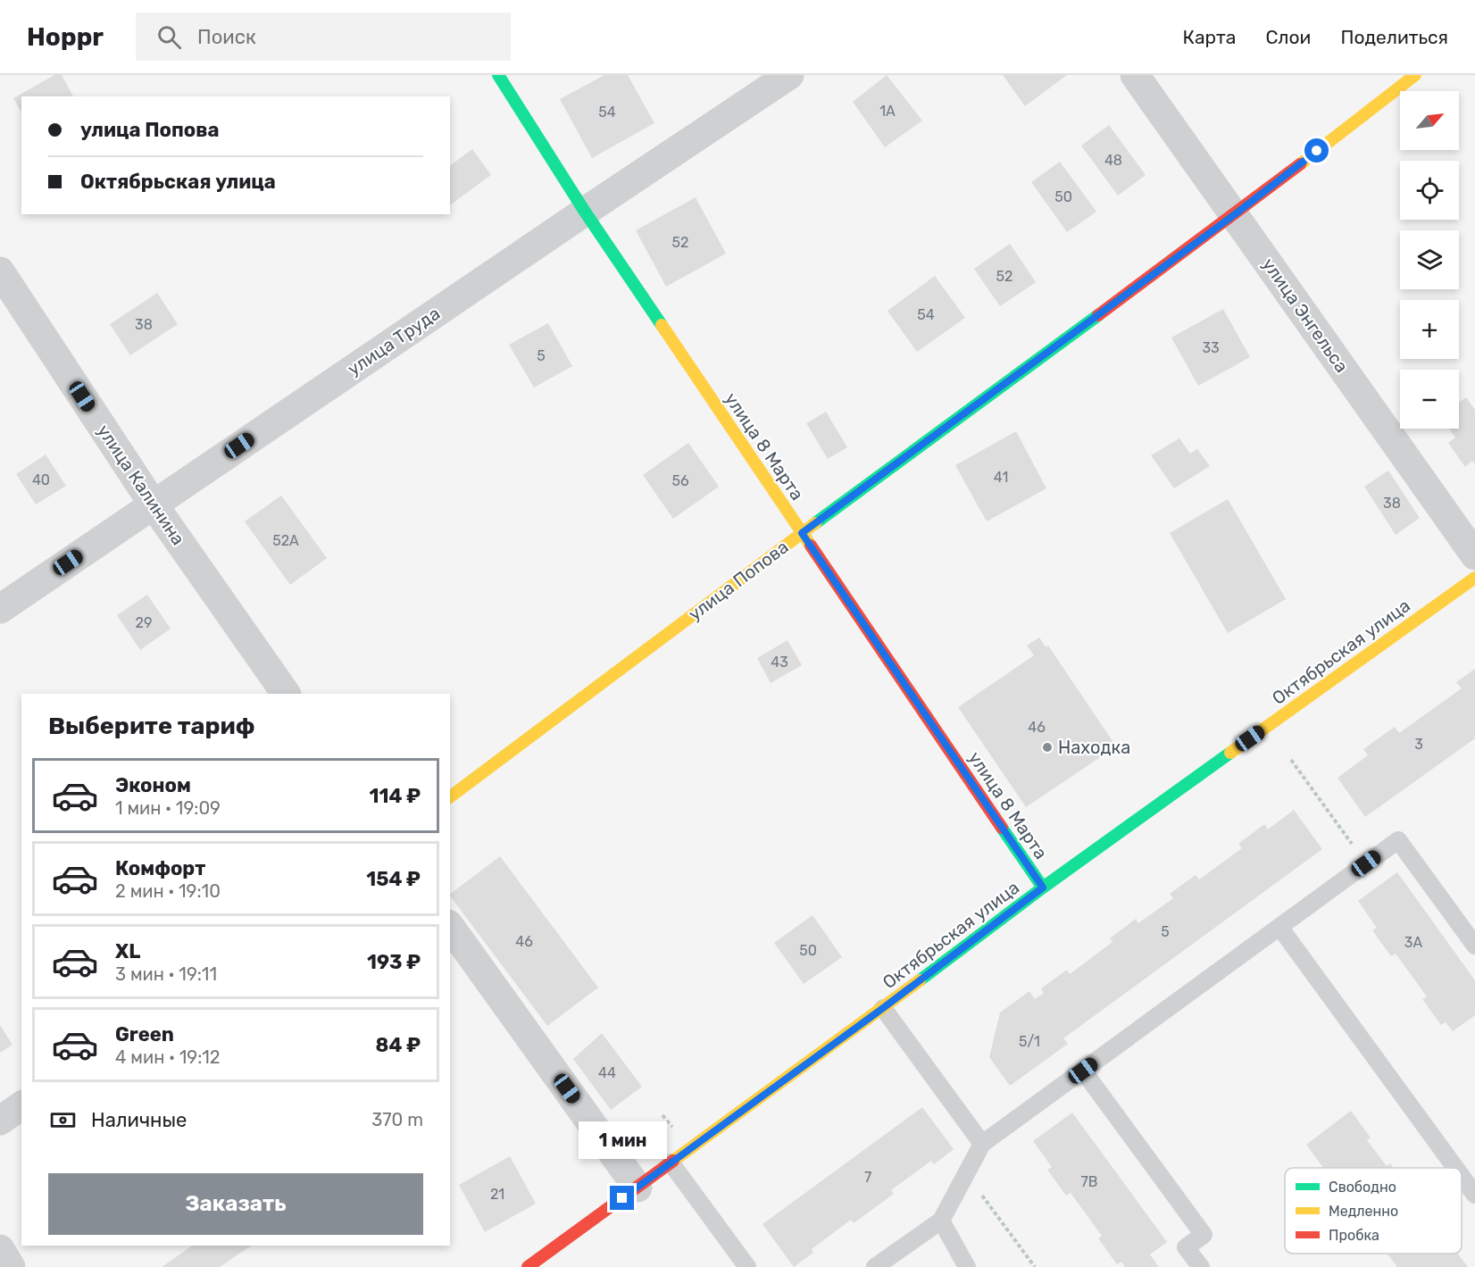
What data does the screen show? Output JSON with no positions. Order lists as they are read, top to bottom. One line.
{"streets":{"street":["улица Энгельса","улица Труда","улица 8 Марта","улица Калинина","улица Попова","Октябрьская улица"]},"crossings":[["улица Энгельса","улица Попова"],["улица Труда","улица 8 Марта"],["улица Труда","улица Калинина"],["улица 8 Марта","улица Попова"],["улица 8 Марта","Октябрьская улица"]],"places":["Находка"],"house_numbers":["1А","54","48","50","52","52","54","38","33","5","41","40","56","38","52А","29","43","46","3","5","46","3А","50","5/1","44","7","7В","21"],"legend":["Свободно","Медленно","Пробка"],"north":"top right","page":{"header":"Hoppr","search":"Поиск","nav":["Карта","Слои","Поделиться"],"map_buttons":["+","−"],"banner":["улица Попова","Октябрьская улица"],"heading":"Выберите тариф","list":[{"name":"Эконом","note":"1 мин · 19:09","value":"114 ₽"},{"name":"Комфорт","note":"2 мин · 19:10","value":"154 ₽"},{"name":"XL","note":"3 мин · 19:11","value":"193 ₽"},{"name":"Green","note":"4 мин · 19:12","value":"84 ₽"}],"pay":["Наличные","370 m"],"bubble":"1 мин","buttons":"Заказать"}}
